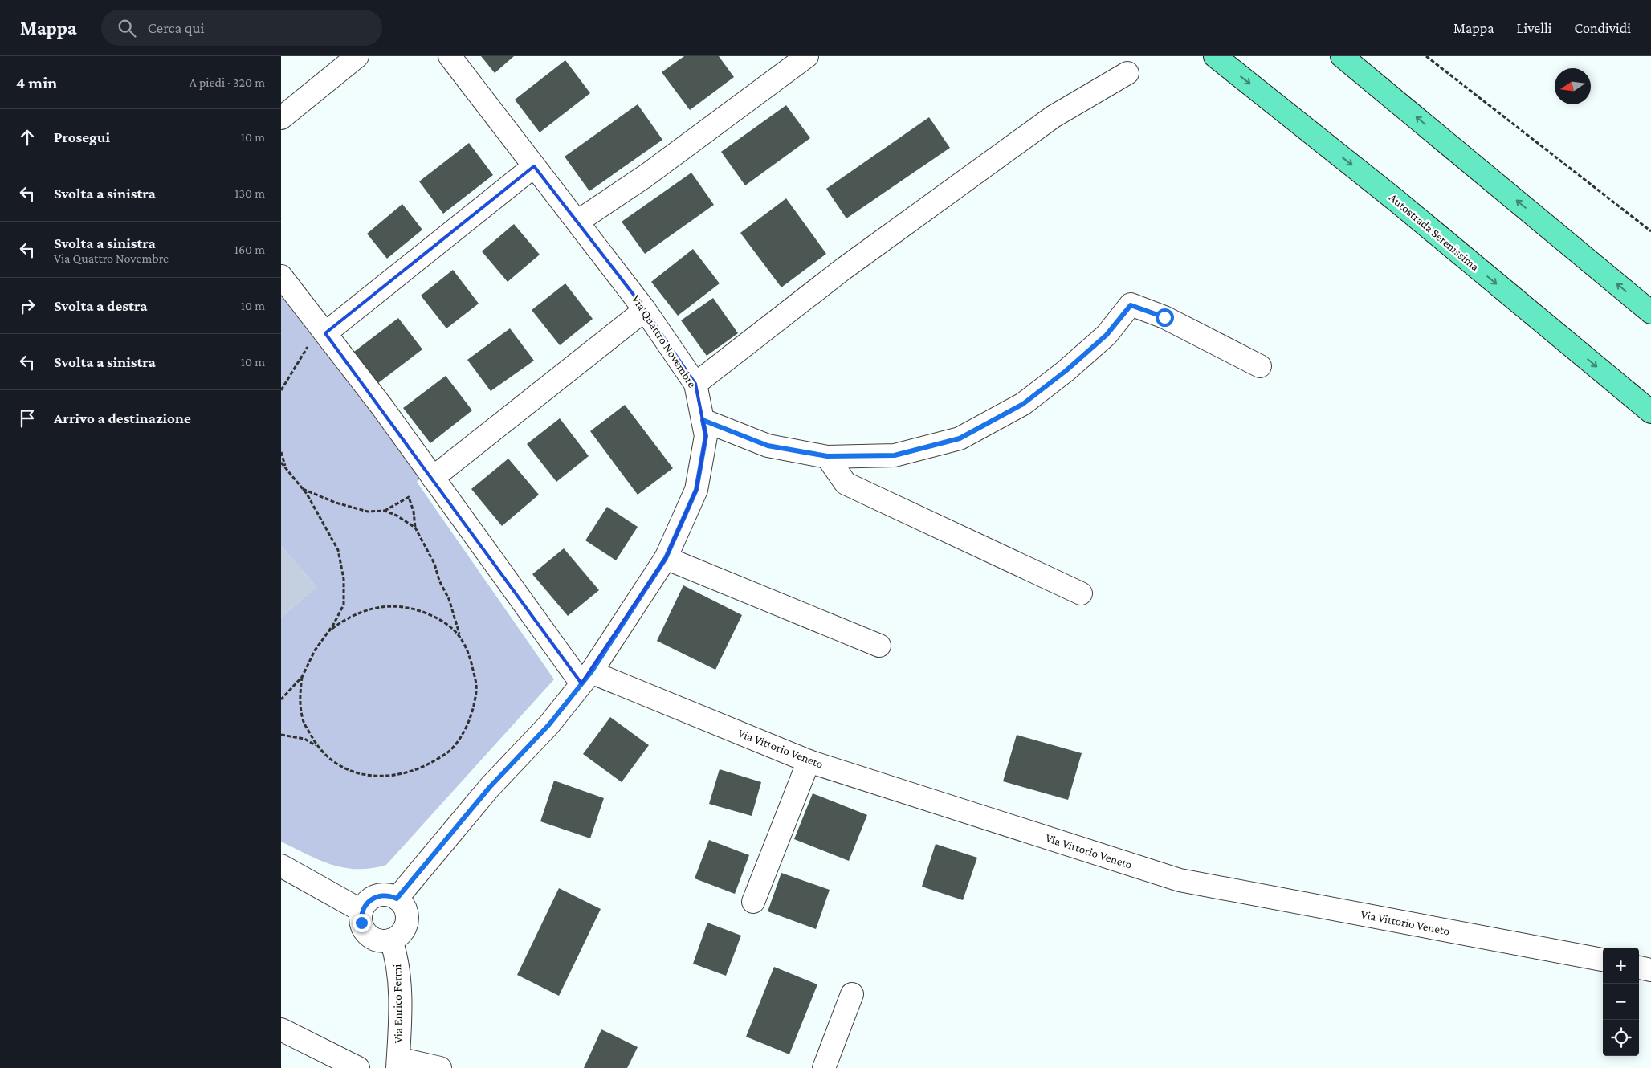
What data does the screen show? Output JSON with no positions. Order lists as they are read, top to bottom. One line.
{"streets":{"highway":["Autostrada Serenissima"],"street":["Via Quattro Novembre","Via Vittorio Veneto","Via Enrico Fermi"]},"crossings":[["Via Quattro Novembre","Via Vittorio Veneto"],["Via Quattro Novembre","Via Enrico Fermi"]],"north":"left","page":{"header":"Mappa","search":"Cerca qui","nav":["Mappa","Livelli","Condividi"],"heading":["4 min","A piedi · 320 m"],"list":[["Prosegui","10 m"],["Svolta a sinistra","130 m"],["Svolta a sinistra","Via Quattro Novembre","160 m"],["Svolta a destra","10 m"],["Svolta a sinistra","10 m"],"Arrivo a destinazione"],"map_buttons":["+","−"]}}
